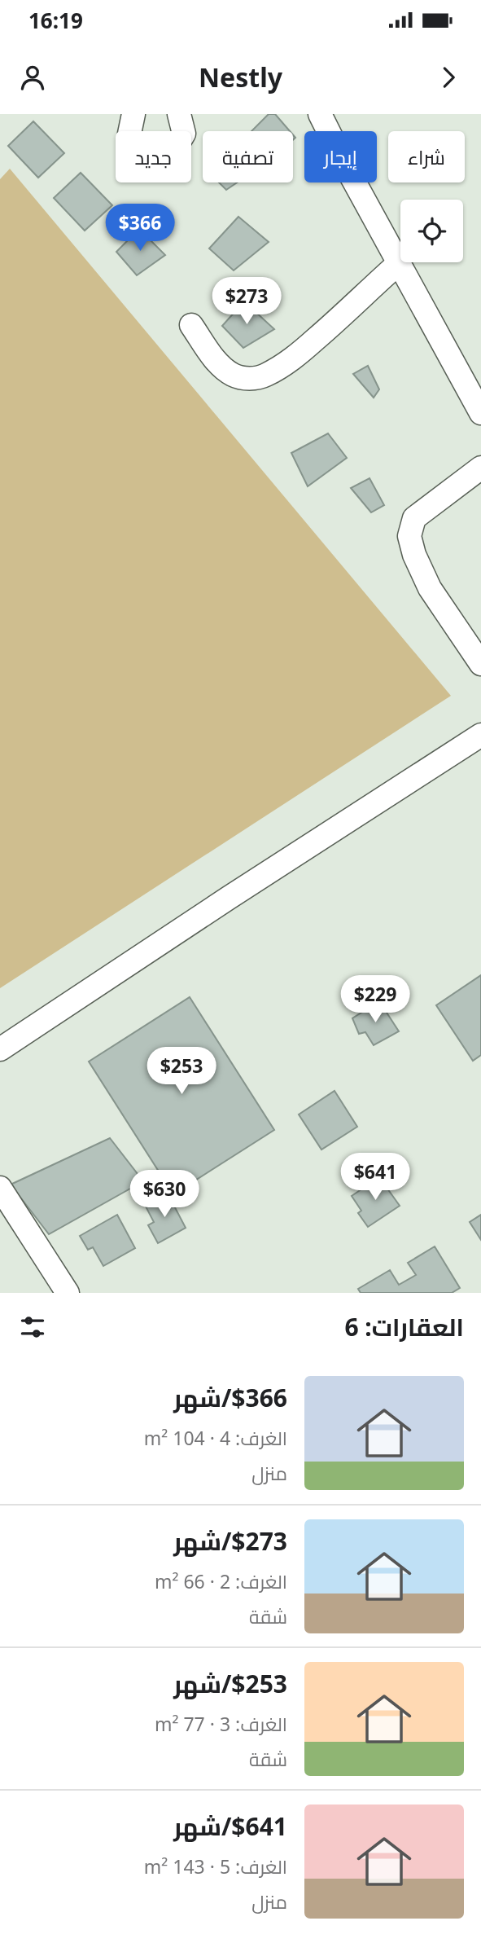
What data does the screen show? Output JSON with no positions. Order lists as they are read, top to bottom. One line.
{"page":{"status":"16:19","header":"Nestly","chip":["شراء","إيجار","تصفية","جديد"],"price":["$366","$273","$229","$253","$641","$630"],"heading":"العقارات: 6","list":[{"name":"$366/شهر","note":"الغرف: 4 · 104 m² · منزل"},{"name":"$273/شهر","note":"الغرف: 2 · 66 m² · شقة"},{"name":"$253/شهر","note":"الغرف: 3 · 77 m² · شقة"},{"name":"$641/شهر","note":"الغرف: 5 · 143 m² · منزل"}]}}
